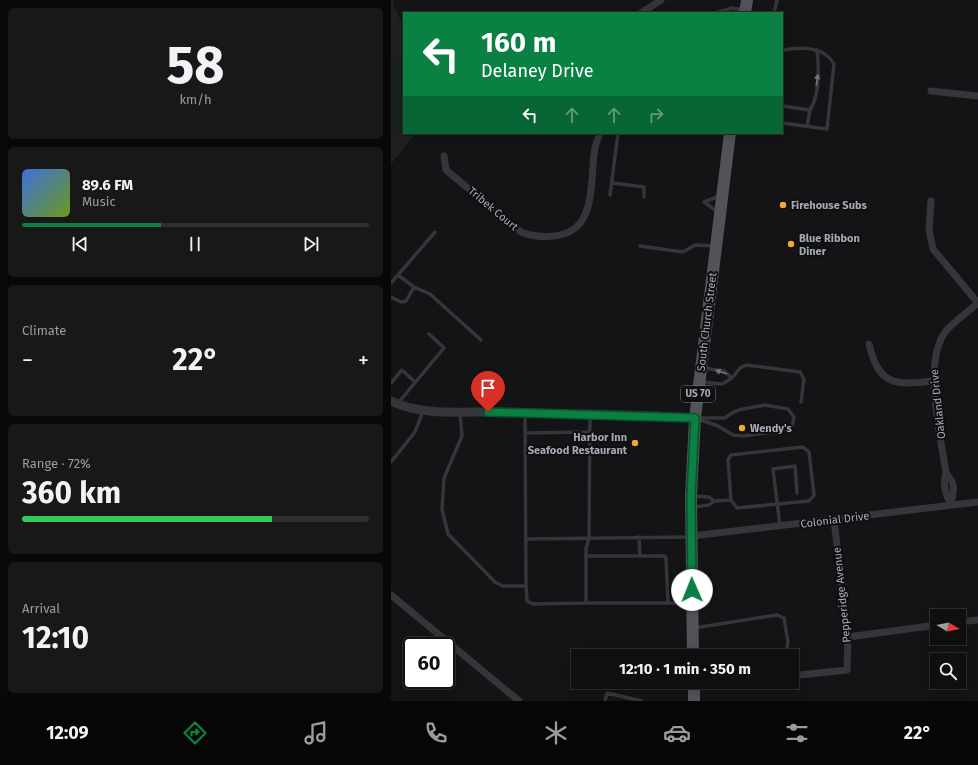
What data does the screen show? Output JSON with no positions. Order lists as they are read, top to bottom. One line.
{"streets":{"main road":["South Church Street","US 70"],"street":["Tribek Court","Oakland Drive","Colonial Drive","Pepperidge Avenue"]},"crossings":[["South Church Street","Colonial Drive"],["Oakland Drive","Colonial Drive"],["Colonial Drive","Pepperidge Avenue"]],"places":["Firehouse Subs","Blue Ribbon Diner","Wendy's","Harbor Inn Seafood Restaurant"],"north":"right","page":{"tile":[["58","km/h"],"Climate",["Range · 72%","360 km"],["Arrival","12:10"]],"turn":["160 m","Delaney Drive"],"song":["89.6 FM","Music"],"heat":["−","22°","+"],"limit":"60","trip":"12:10 · 1 min · 350 m","tabs":["12:09","22°"]}}
